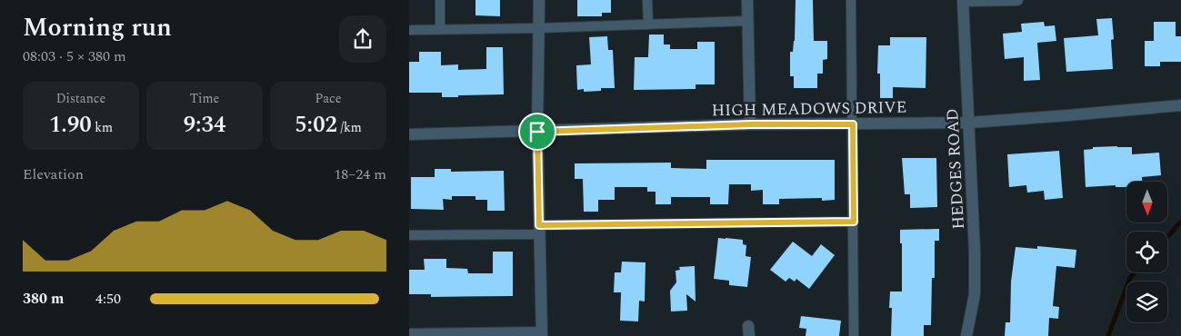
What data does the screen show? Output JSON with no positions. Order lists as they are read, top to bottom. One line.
{"streets":{"street":["HIGH MEADOWS DRIVE","HEDGES ROAD"]},"crossings":[["HIGH MEADOWS DRIVE","HEDGES ROAD"]],"north":"bottom","page":{"heading":["Morning run","08:03 · 5 × 380 m"],"stats":[["Distance","1.90 km"],["Time","9:34"],["Pace","5:02 /km"]],"chart":["Elevation","18–24 m"],"list":[{"name":"380 m","note":"4:50"}]}}
